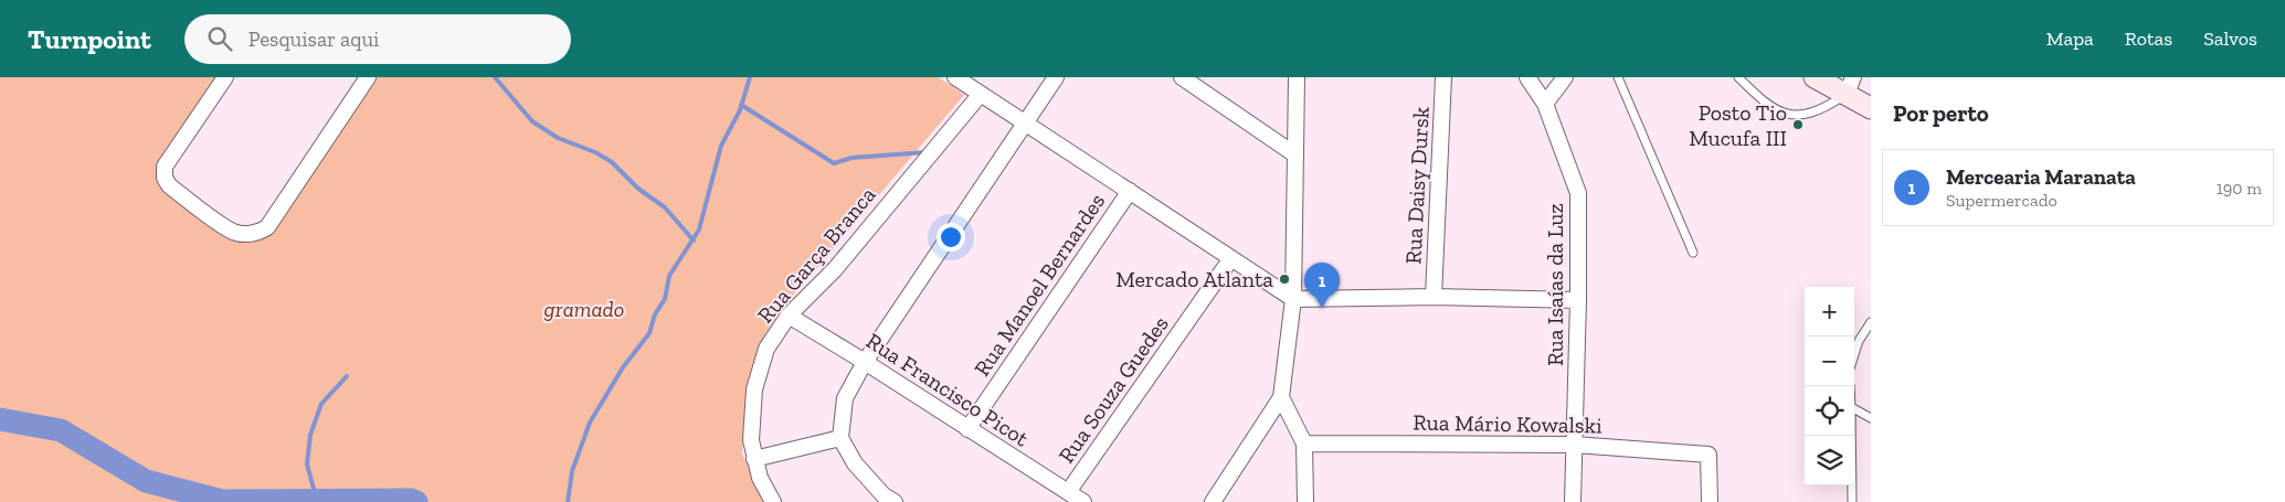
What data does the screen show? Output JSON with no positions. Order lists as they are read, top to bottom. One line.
{"streets":{"street":["Rua Daisy Dursk","Rua Garça Branca","Rua Manoel Bernardes","Rua Isaías da Luz","Rua Francisco Picot","Rua Souza Guedes","Rua Mário Kowalski"]},"crossings":[["Rua Garça Branca","Rua Francisco Picot"],["Rua Manoel Bernardes","Rua Francisco Picot"],["Rua Isaías da Luz","Rua Mário Kowalski"],["Rua Francisco Picot","Rua Souza Guedes"]],"parks":["gramado"],"places":["Posto Tio Mucufa III","Mercado Atlanta"],"page":{"header":"Turnpoint","search":"Pesquisar aqui","nav":["Mapa","Rotas","Salvos"],"heading":"Por perto","list":[{"mark":"1","name":"Mercearia Maranata","note":"Supermercado","value":"190 m"}],"pins":"1","map_buttons":["+","−"]}}
